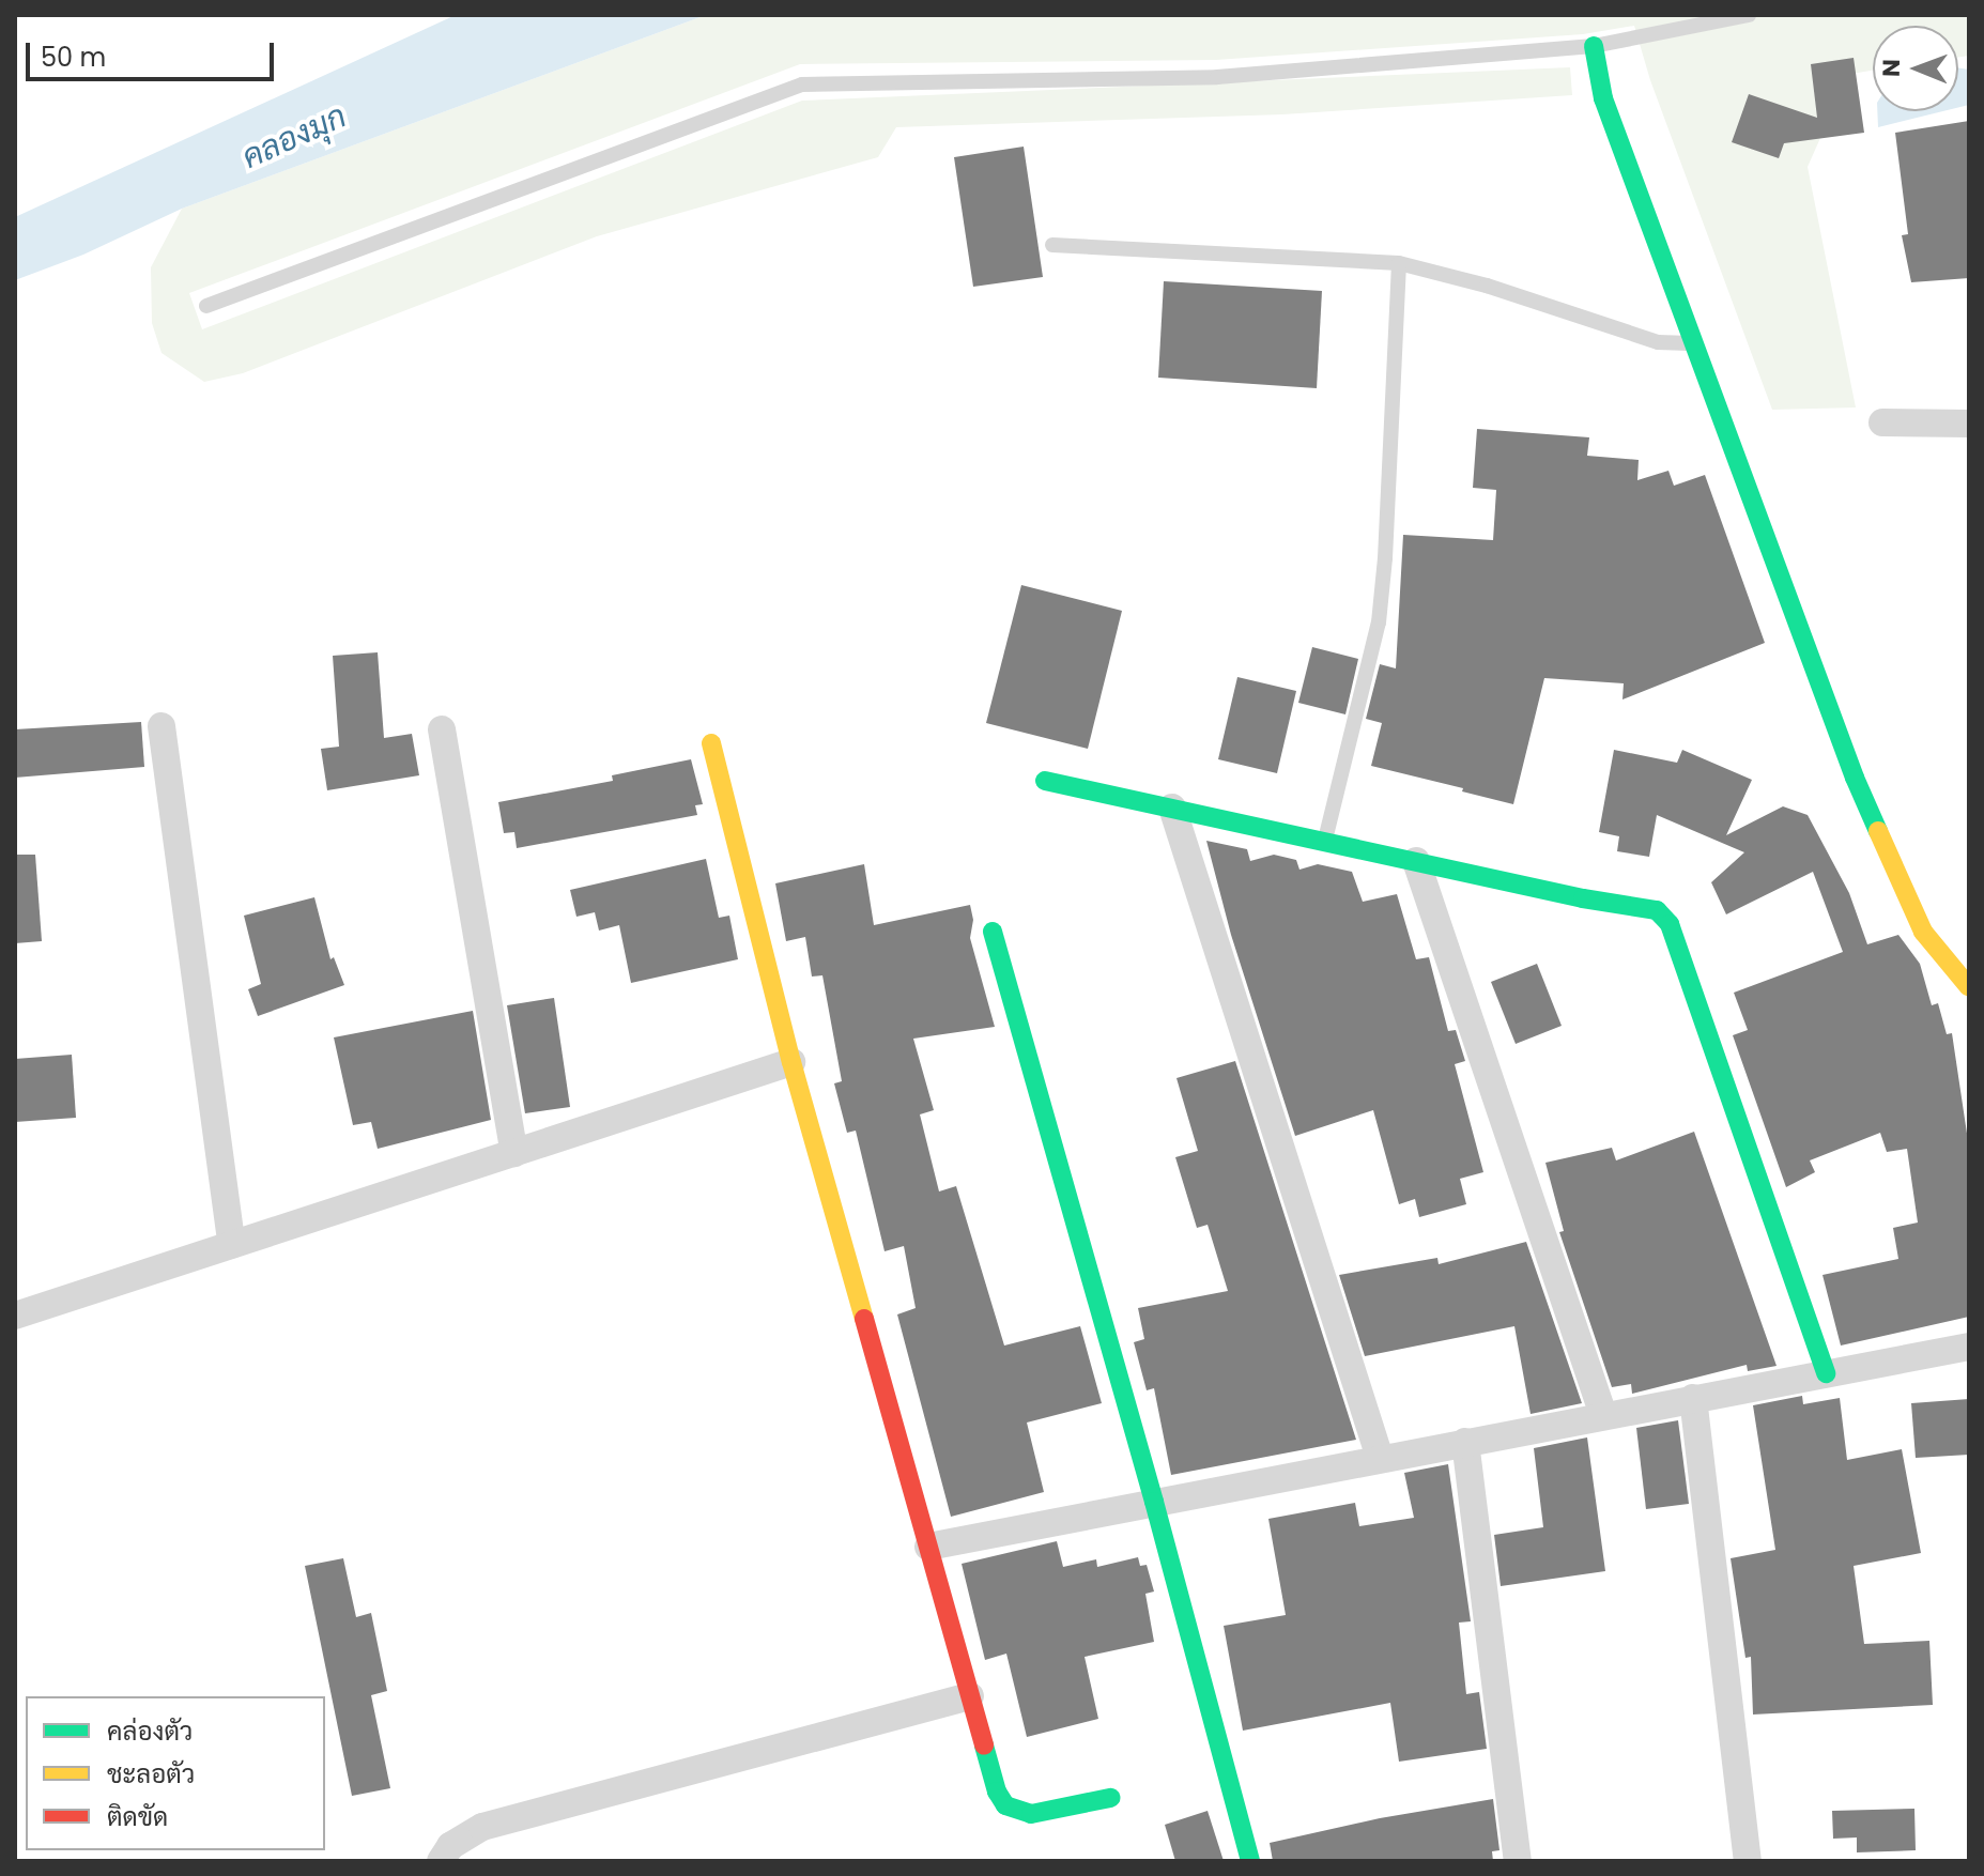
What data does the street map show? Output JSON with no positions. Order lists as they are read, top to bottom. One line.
{"water":["คลองมุก"],"legend":["คล่องตัว","ชะลอตัว","ติดขัด"],"scale_bar":"50 m","north":"left"}
